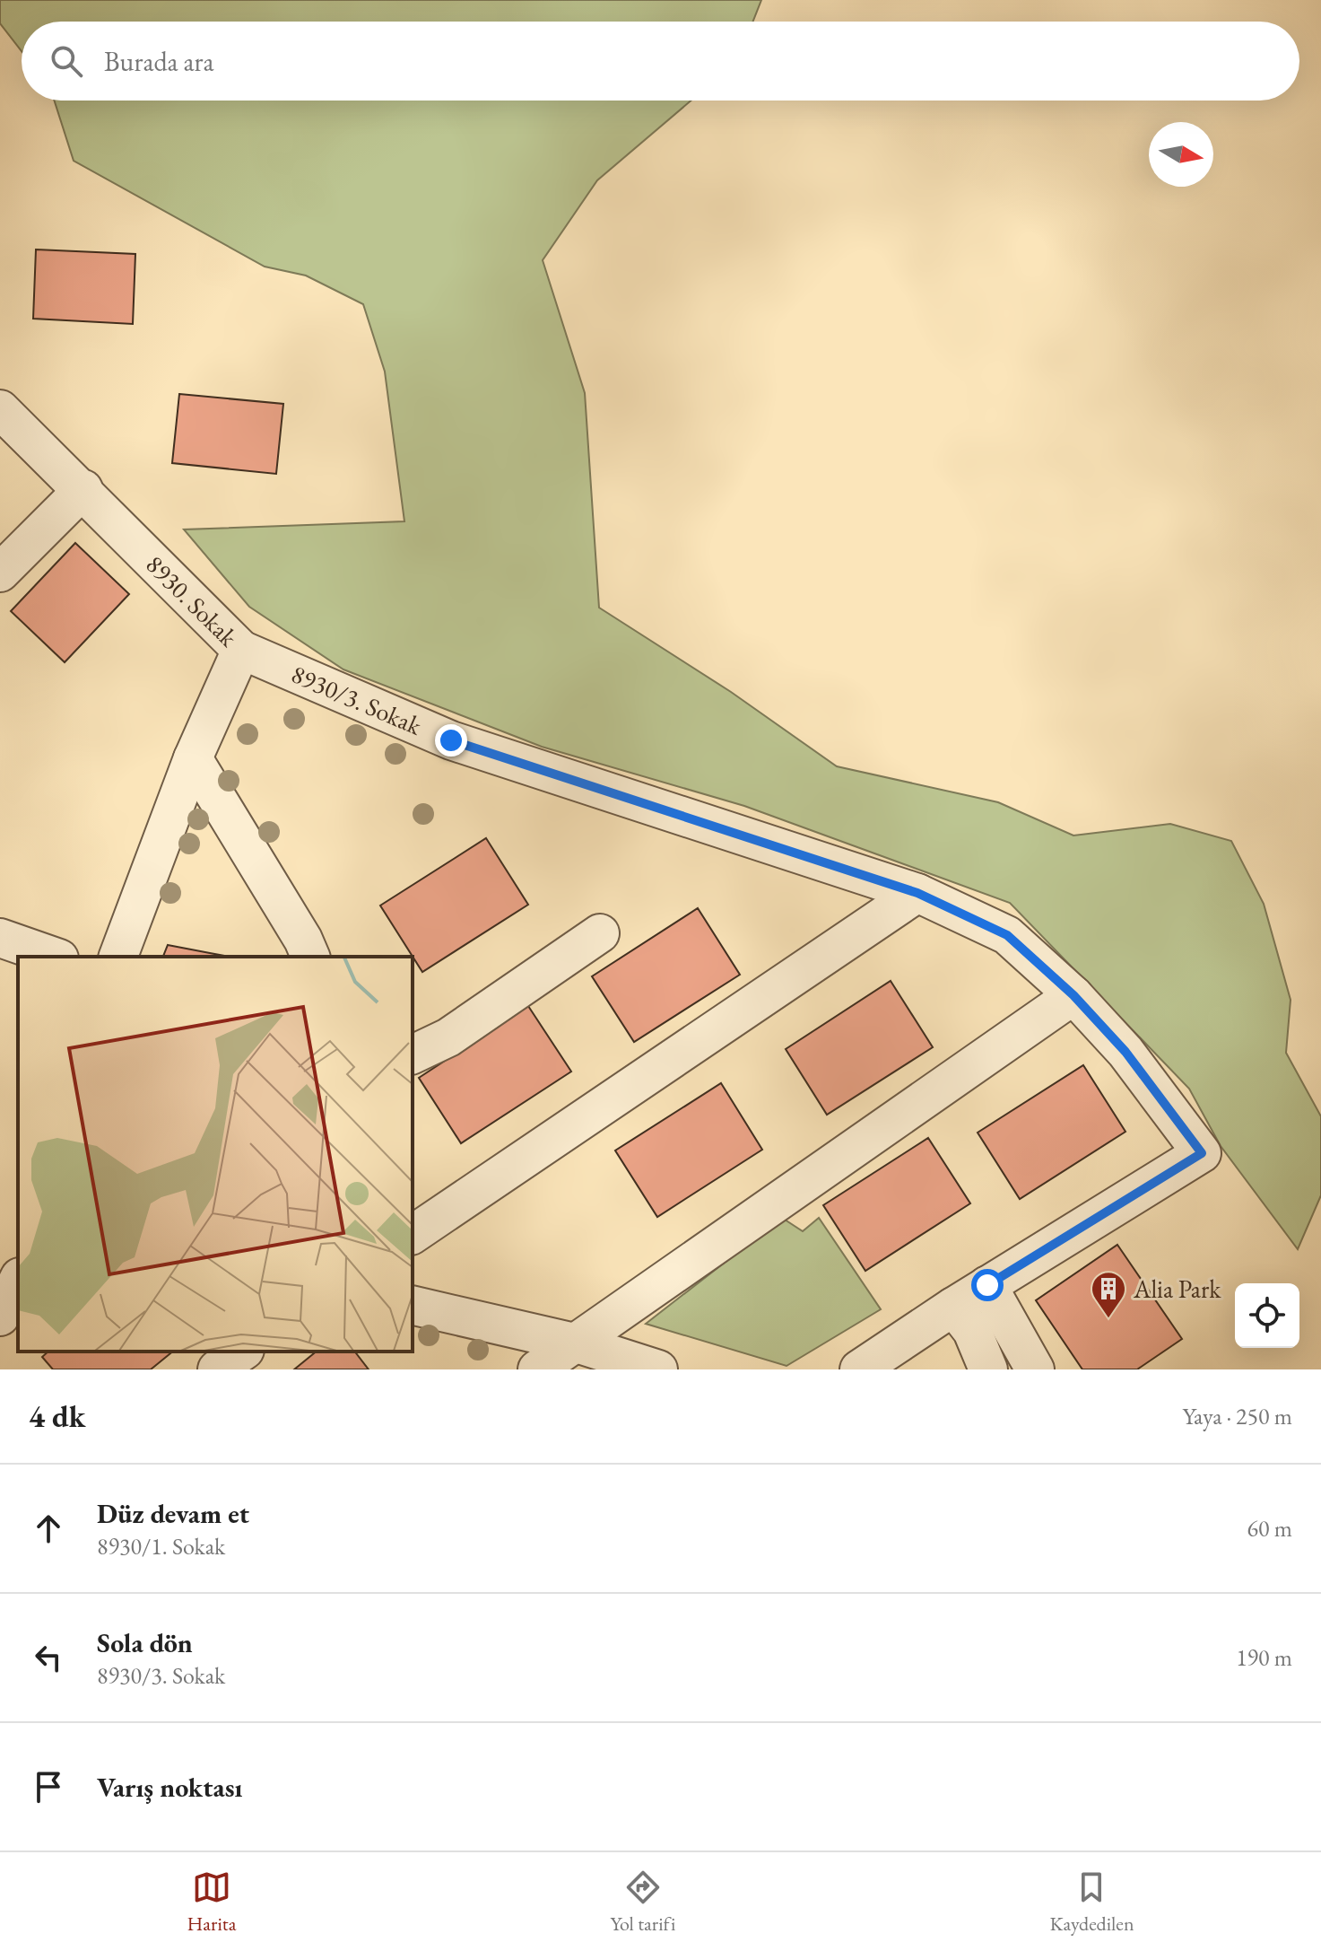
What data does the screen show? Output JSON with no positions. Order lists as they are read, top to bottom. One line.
{"streets":{"street":["8930. Sokak","8930/3. Sokak"]},"crossings":[["8930. Sokak","8930/3. Sokak"]],"places":{"building":["Alia Park"]},"north":"right","page":{"search":"Burada ara","heading":["4 dk","Yaya · 250 m"],"list":[["Düz devam et","8930/1. Sokak","60 m"],["Sola dön","8930/3. Sokak","190 m"],"Varış noktası"],"nav":["Harita","Yol tarifi","Kaydedilen"]}}
